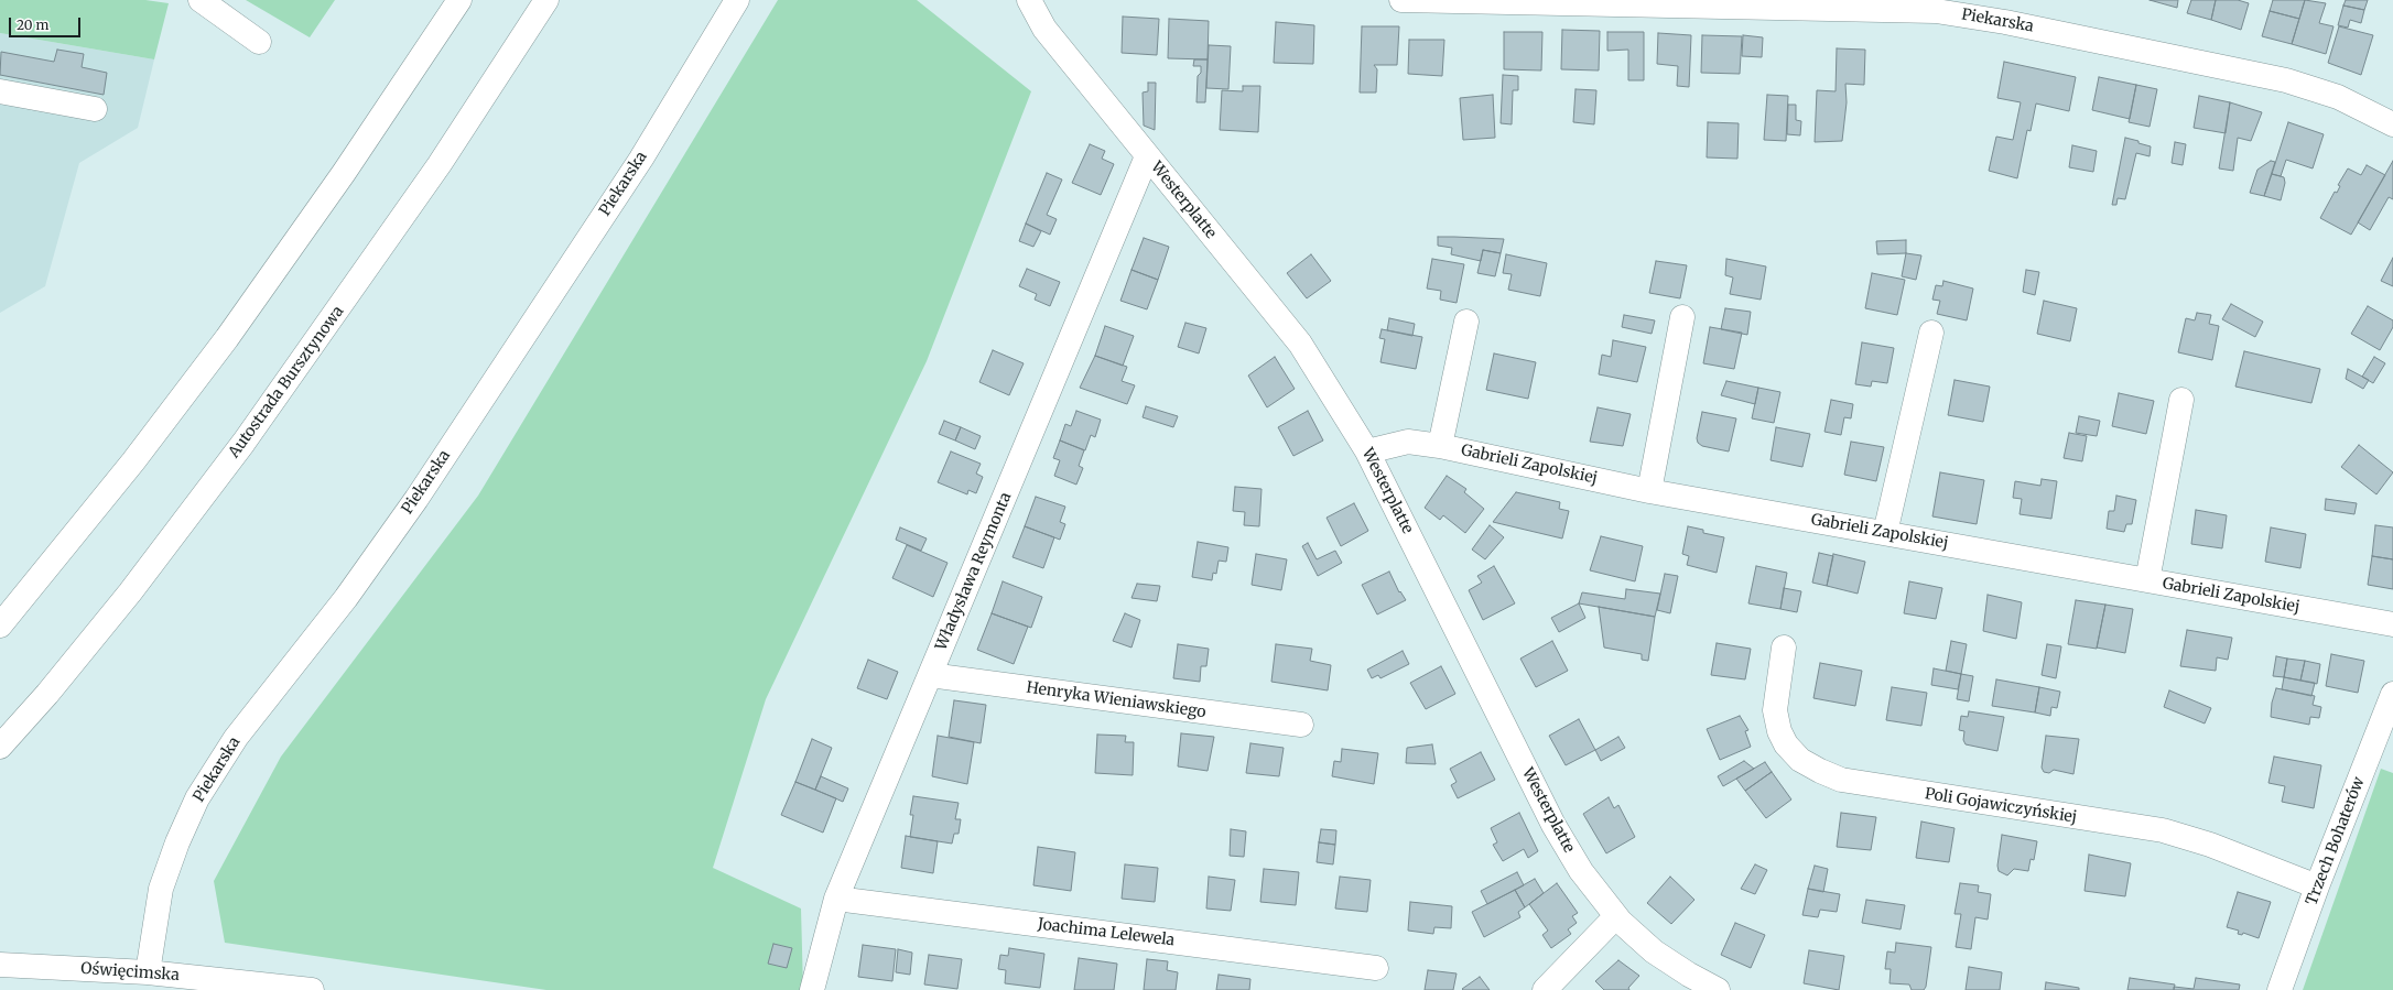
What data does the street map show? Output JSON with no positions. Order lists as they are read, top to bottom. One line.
{"streets":{"main road":["Piekarska","Westerplatte","Autostrada Bursztynowa","Gabrieli Zapolskiej","Władysława Reymonta","Henryka Wieniawskiego","Poli Gojawiczyńskiej","Trzech Bohaterów","Joachima Lelewela","Oświęcimska"]},"crossings":[["Piekarska","Oświęcimska"],["Westerplatte","Gabrieli Zapolskiej"],["Westerplatte","Władysława Reymonta"],["Władysława Reymonta","Henryka Wieniawskiego"],["Władysława Reymonta","Joachima Lelewela"],["Poli Gojawiczyńskiej","Trzech Bohaterów"]],"scale_bar":"20 m"}
